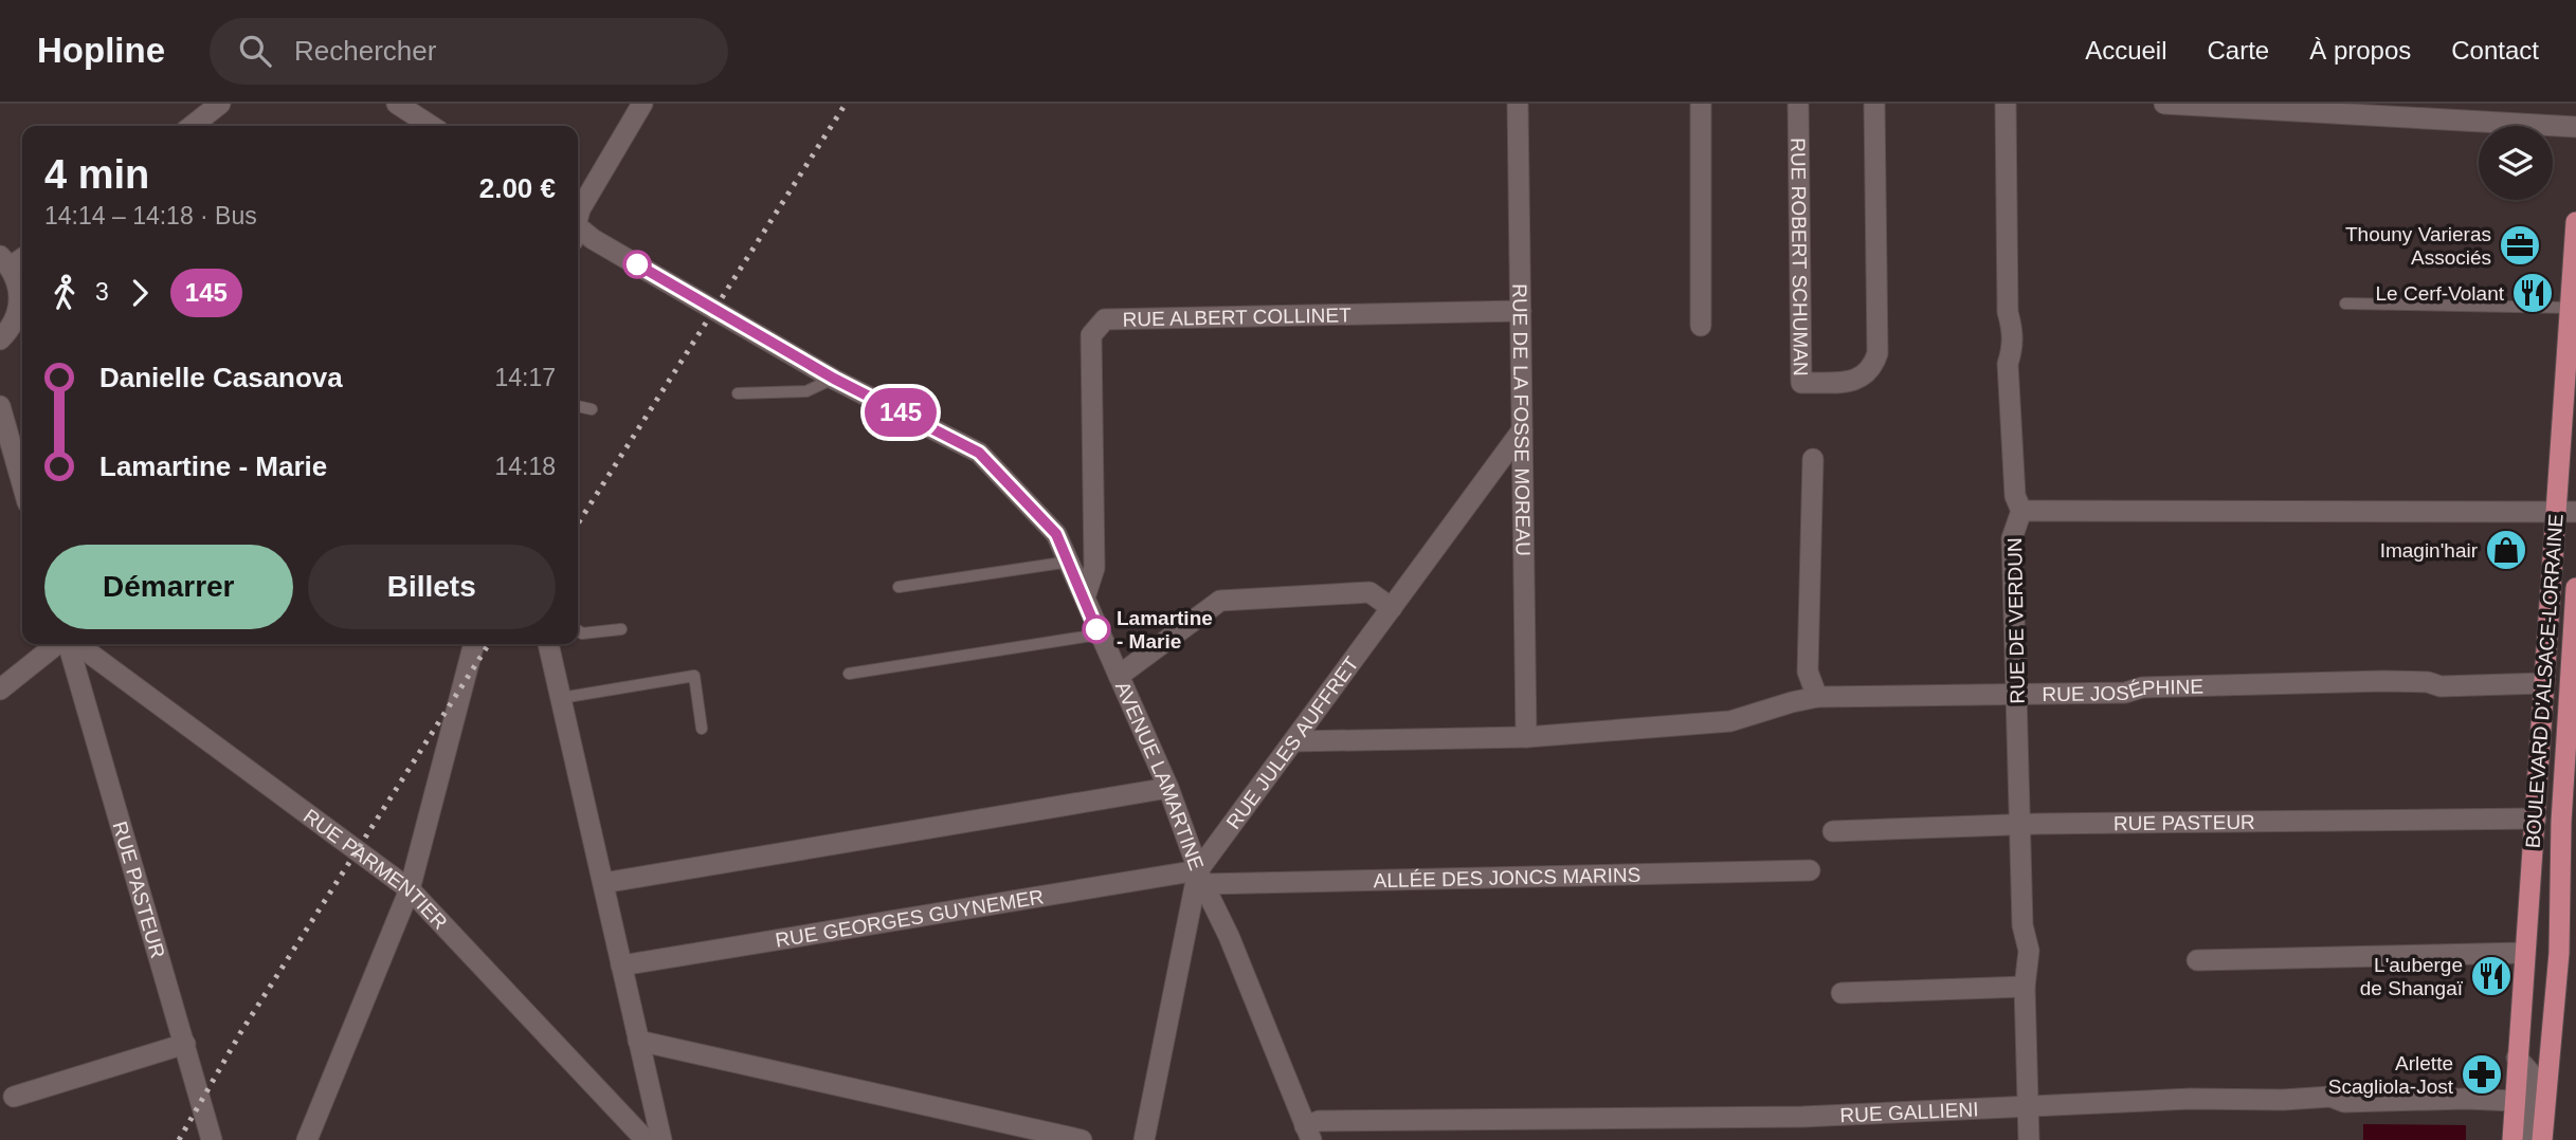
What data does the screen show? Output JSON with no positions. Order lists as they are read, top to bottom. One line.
{"streets":{"main road":["BOULEVARD D'ALSACE-LORRAINE"],"street":["RUE ROBERT SCHUMAN","RUE ALBERT COLLINET","RUE DE LA FOSSE MOREAU","RUE DE VERDUN","RUE JOSÉPHINE","RUE JULES AUFFRET","AVENUE LAMARTINE","RUE PASTEUR","RUE PARMENTIER","ALLÉE DES JONCS MARINS","RUE GEORGES GUYNEMER","RUE GALLIENI"]},"crossings":[["RUE ALBERT COLLINET","RUE DE LA FOSSE MOREAU"],["RUE ALBERT COLLINET","AVENUE LAMARTINE"],["RUE DE LA FOSSE MOREAU","RUE JOSÉPHINE"],["RUE DE LA FOSSE MOREAU","RUE JULES AUFFRET"],["RUE DE VERDUN","RUE JOSÉPHINE"],["RUE DE VERDUN","RUE PASTEUR"],["RUE DE VERDUN","RUE GALLIENI"],["BOULEVARD D'ALSACE-LORRAINE","RUE JOSÉPHINE"],["BOULEVARD D'ALSACE-LORRAINE","RUE PASTEUR"],["BOULEVARD D'ALSACE-LORRAINE","RUE GALLIENI"],["RUE JOSÉPHINE","RUE JULES AUFFRET"],["RUE JULES AUFFRET","AVENUE LAMARTINE"],["RUE JULES AUFFRET","ALLÉE DES JONCS MARINS"],["RUE JULES AUFFRET","RUE GEORGES GUYNEMER"],["AVENUE LAMARTINE","ALLÉE DES JONCS MARINS"],["AVENUE LAMARTINE","RUE GEORGES GUYNEMER"],["AVENUE LAMARTINE","RUE GALLIENI"],["ALLÉE DES JONCS MARINS","RUE GEORGES GUYNEMER"]],"places":{"office":["Thouny Varieras Associés"],"restaurant":["Le Cerf-Volant","L'auberge de Shangaï"],"shop":["Imagin'hair"],"other":["Lamartine - Marie"],"pharmacy":["Arlette Scagliola-Jost"]},"lines":["bus line 145"],"page":{"header":"Hopline","search":"Rechercher","nav":["Accueil","Carte","À propos","Contact"],"on_map":"145","heading":["4 min","14:14 – 14:18 · Bus","2.00 €"],"legs":["3","145"],"list":[{"name":"Danielle Casanova","value":"14:17"},{"name":"Lamartine - Marie","value":"14:18"}],"buttons":["Démarrer","Billets"]}}
